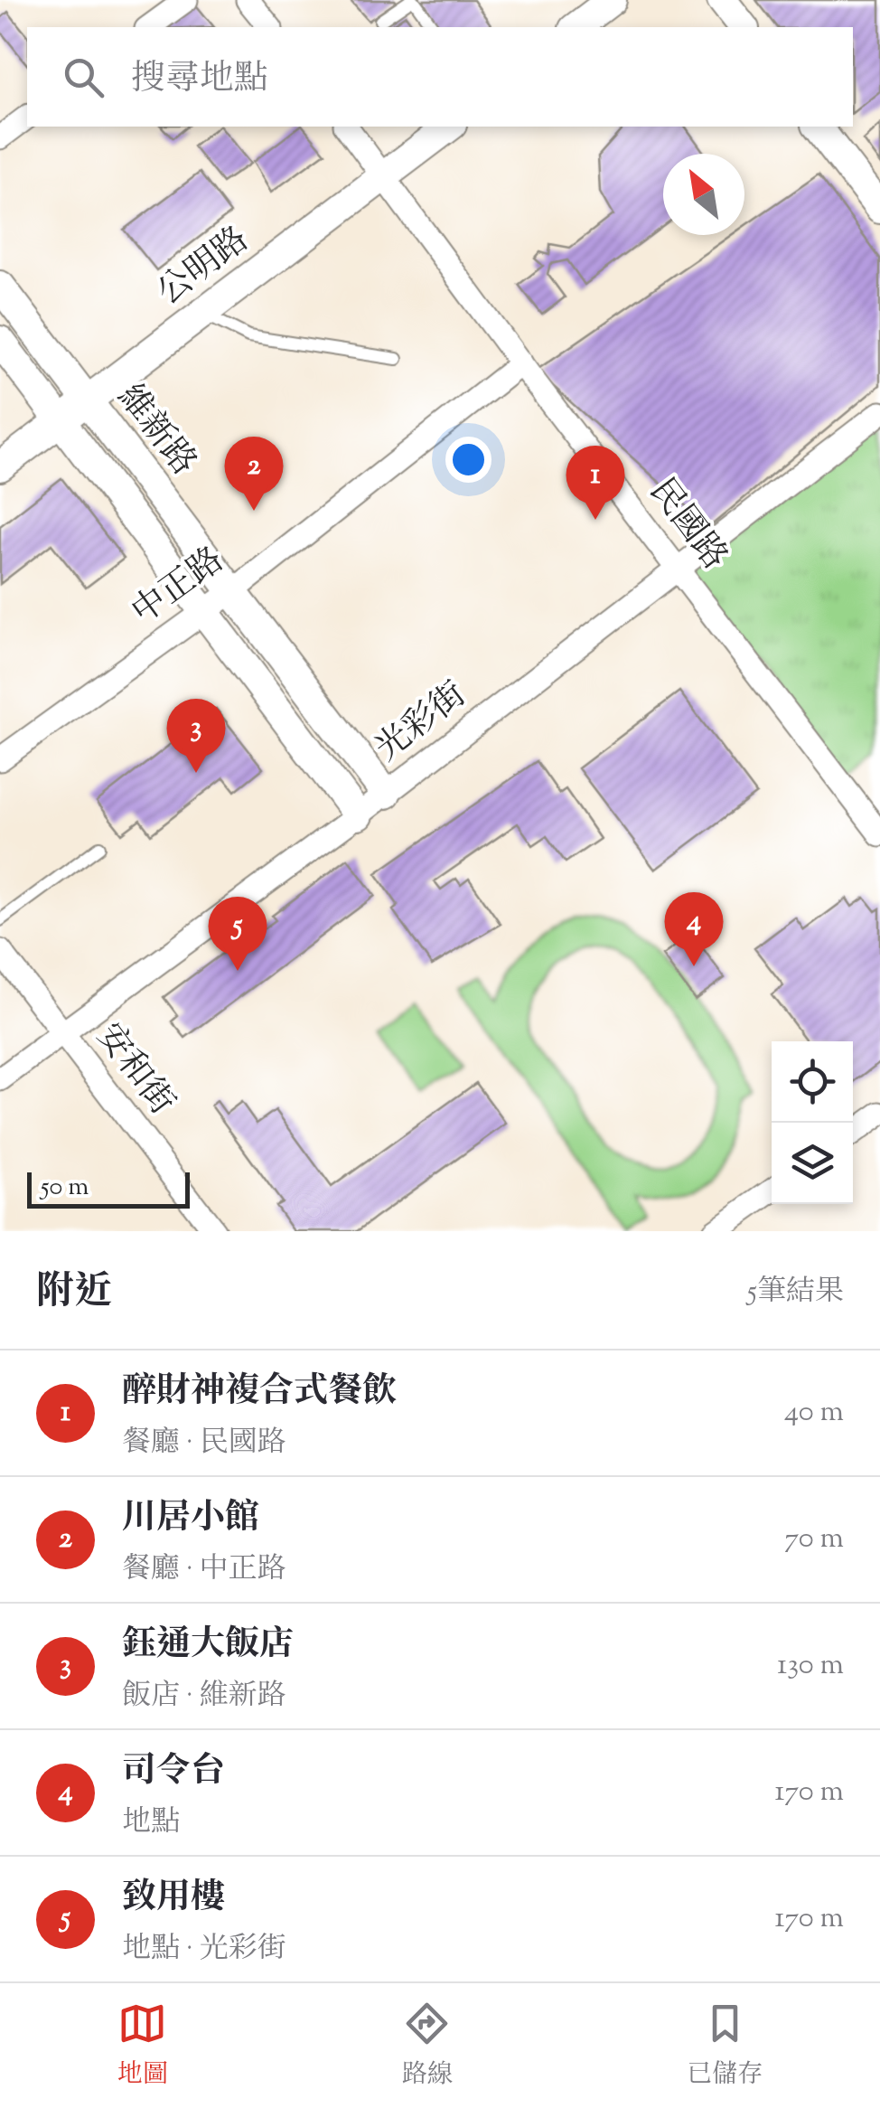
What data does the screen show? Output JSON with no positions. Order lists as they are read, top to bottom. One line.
{"streets":{"street":["公明路","維新路","民國路","中正路","光彩街","安和街"]},"crossings":[["公明路","維新路"],["公明路","民國路"],["維新路","中正路"],["維新路","光彩街"],["民國路","中正路"],["民國路","光彩街"],["光彩街","安和街"]],"scale_bar":"50 m","north":"top left","page":{"search":"搜尋地點","pins":["2","1","3","4","5"],"scale":"50 m","heading":["附近","5筆結果"],"list":[{"mark":"1","name":"醉財神複合式餐飲","note":"餐廳 · 民國路","value":"40 m"},{"mark":"2","name":"川居小館","note":"餐廳 · 中正路","value":"70 m"},{"mark":"3","name":"鈺通大飯店","note":"飯店 · 維新路","value":"130 m"},{"mark":"4","name":"司令台","note":"地點","value":"170 m"},{"mark":"5","name":"致用樓","note":"地點 · 光彩街","value":"170 m"}],"nav":["地圖","路線","已儲存"]}}
